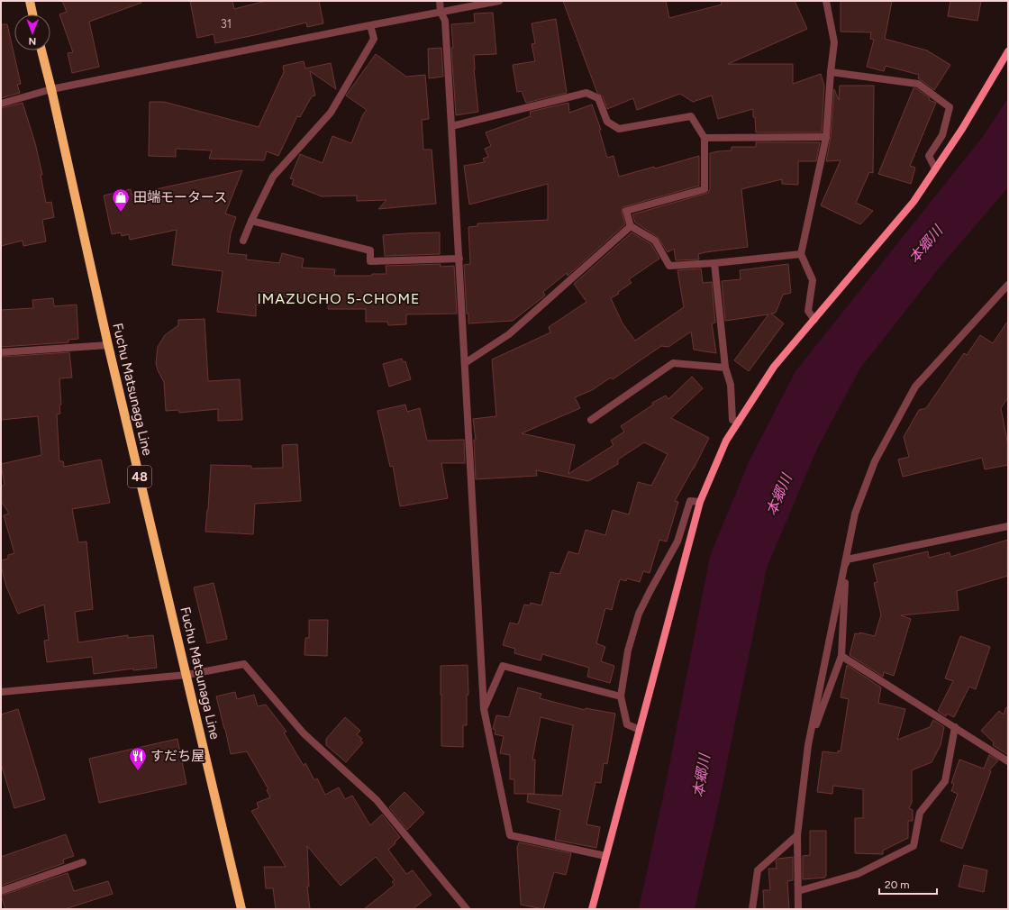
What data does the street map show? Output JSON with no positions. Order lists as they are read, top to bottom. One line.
{"streets":{"main road":["Fuchu Matsunaga Line","48"]},"districts":["IMAZUCHO 5-CHOME"],"water":["本郷川"],"places":{"shop":["田端モータース"],"restaurant":["すだち屋"]},"house_numbers":["31"],"scale_bar":"20 m","north":"bottom"}
